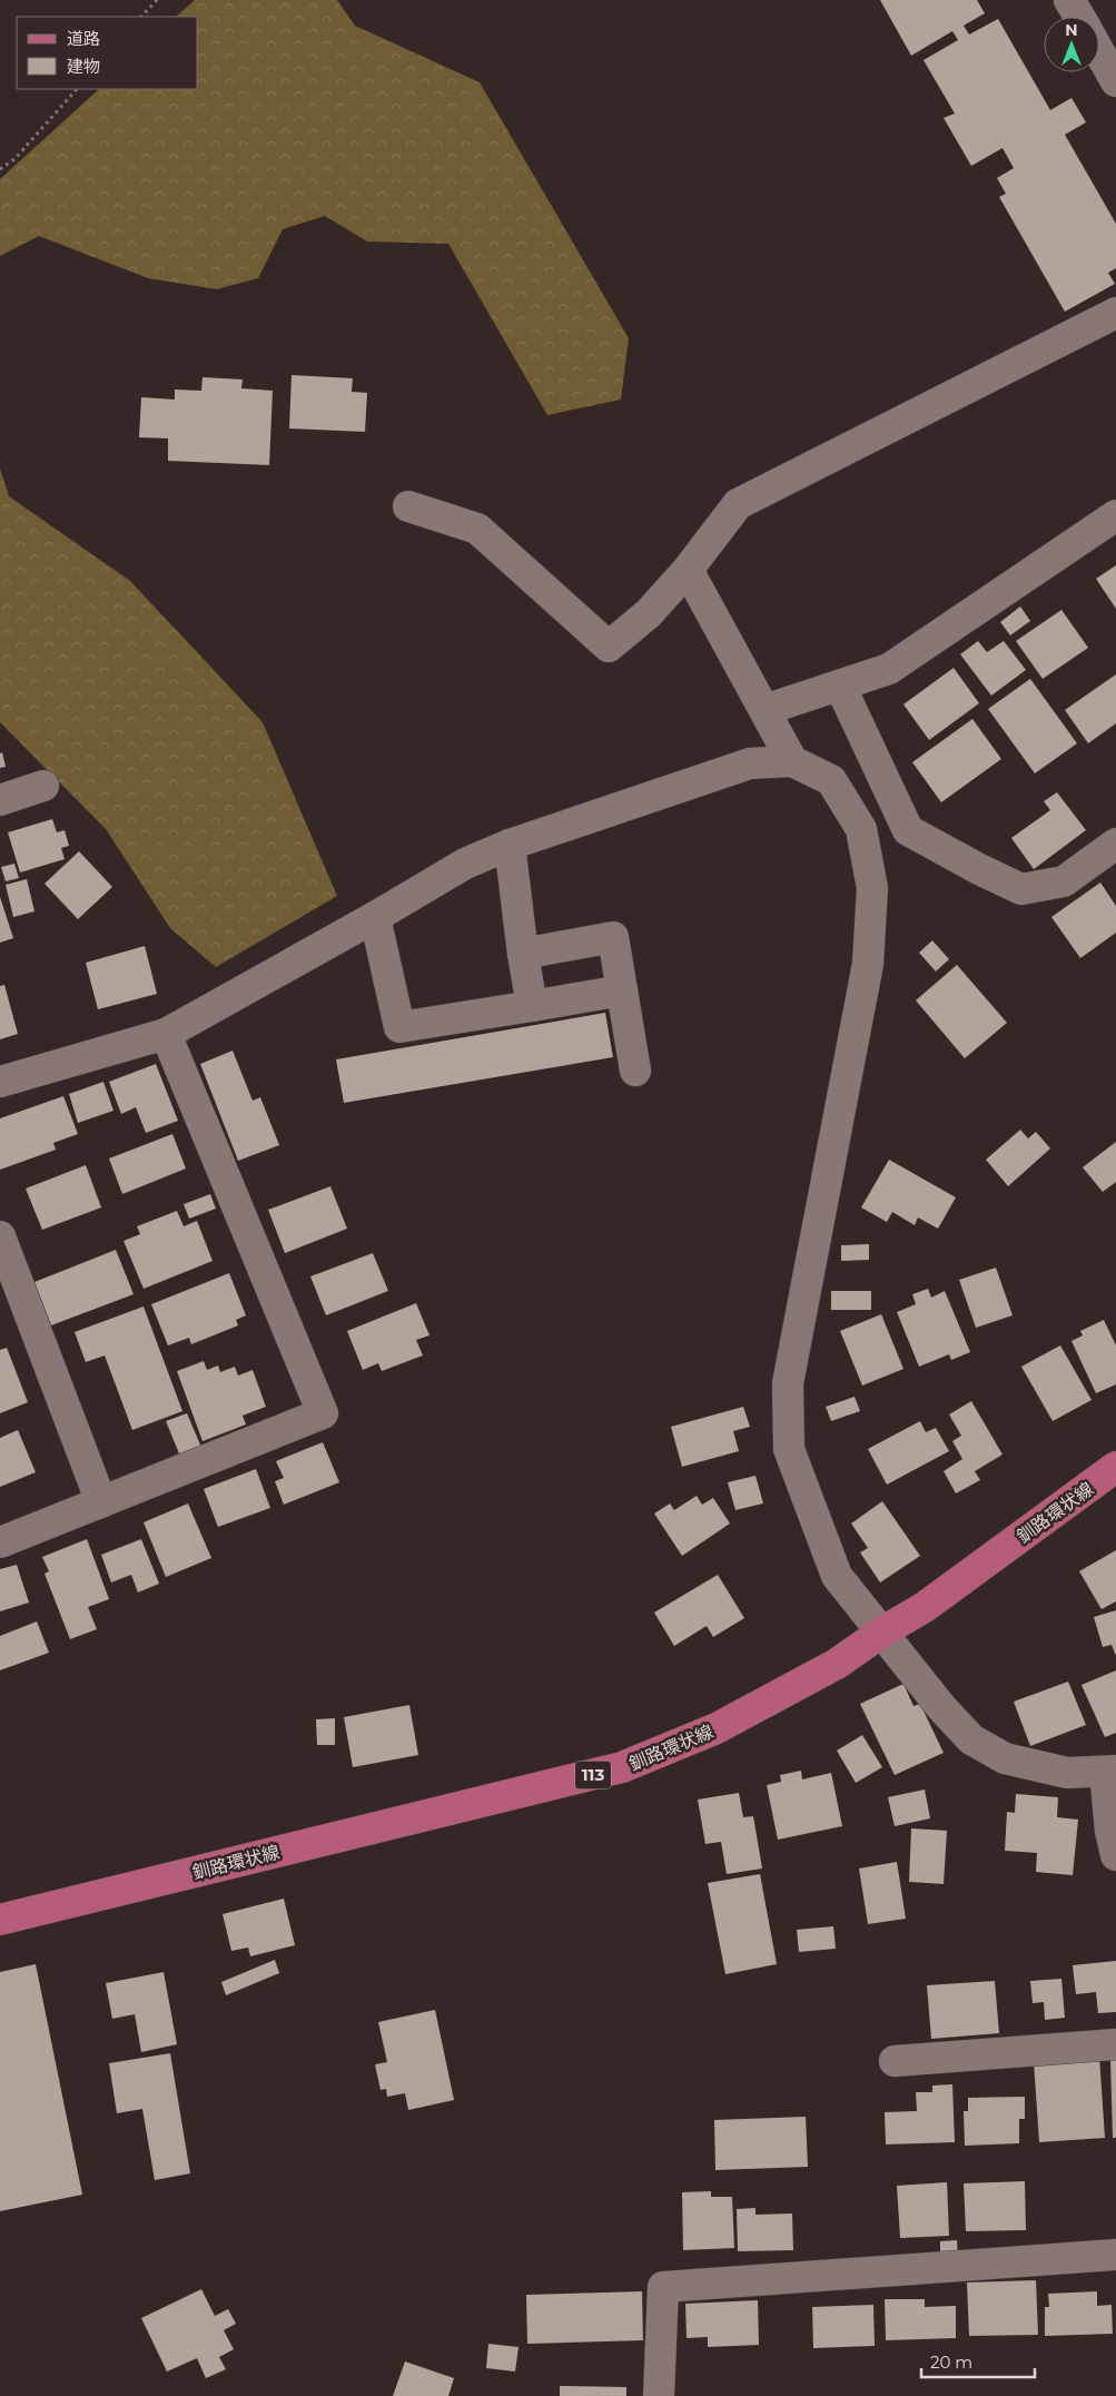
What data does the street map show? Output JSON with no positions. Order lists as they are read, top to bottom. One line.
{"streets":{"main road":["釧路環状線","113"]},"legend":["道路","建物"],"scale_bar":"20 m","north":"top"}
